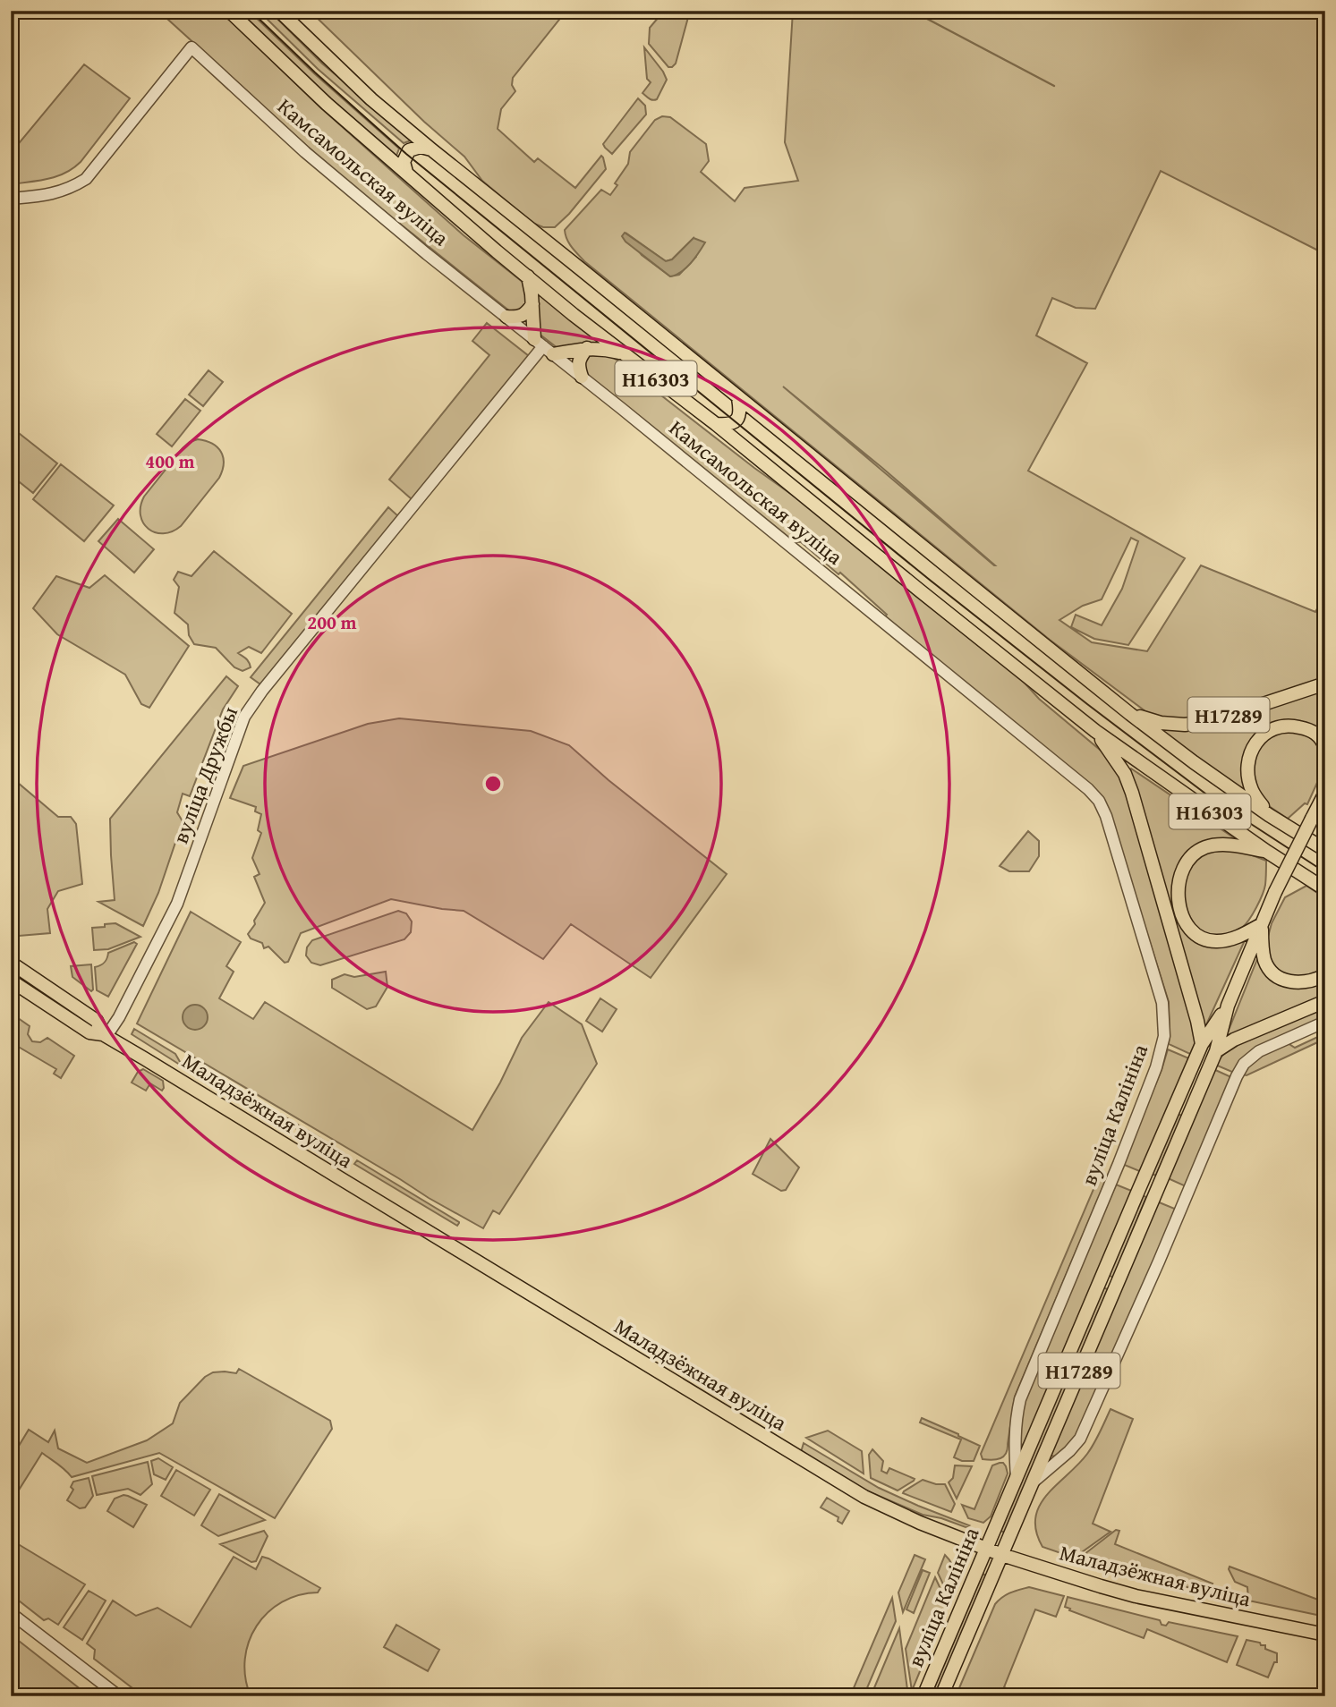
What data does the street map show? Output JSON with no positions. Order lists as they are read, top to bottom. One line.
{"streets":{"main road":["Камсамольская вуліца","Н16303","Н17289","Маладзёжная вуліца","вуліца Калініна"],"street":["вуліца Дружбы"]},"crossings":[["Камсамольская вуліца","Н16303"],["Камсамольская вуліца","вуліца Дружбы"],["Камсамольская вуліца","вуліца Калініна"],["Н16303","Н17289"],["Н17289","вуліца Калініна"],["вуліца Дружбы","Маладзёжная вуліца"],["Маладзёжная вуліца","вуліца Калініна"]],"rings":["400 m","200 m"]}
